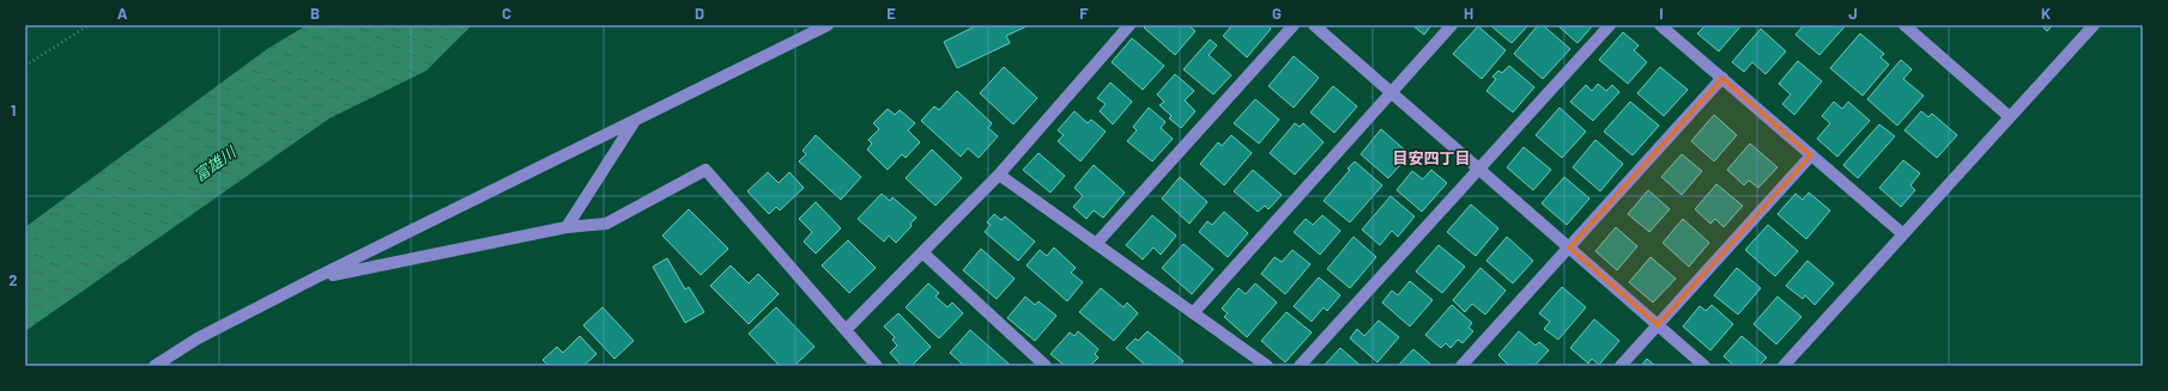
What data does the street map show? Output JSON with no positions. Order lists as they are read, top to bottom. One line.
{"districts":["目安四丁目"],"water":["富雄川"],"grid":{"columns":["A","B","C","D","E","F","G","H","I","J","K"],"rows":["1","2"]}}
